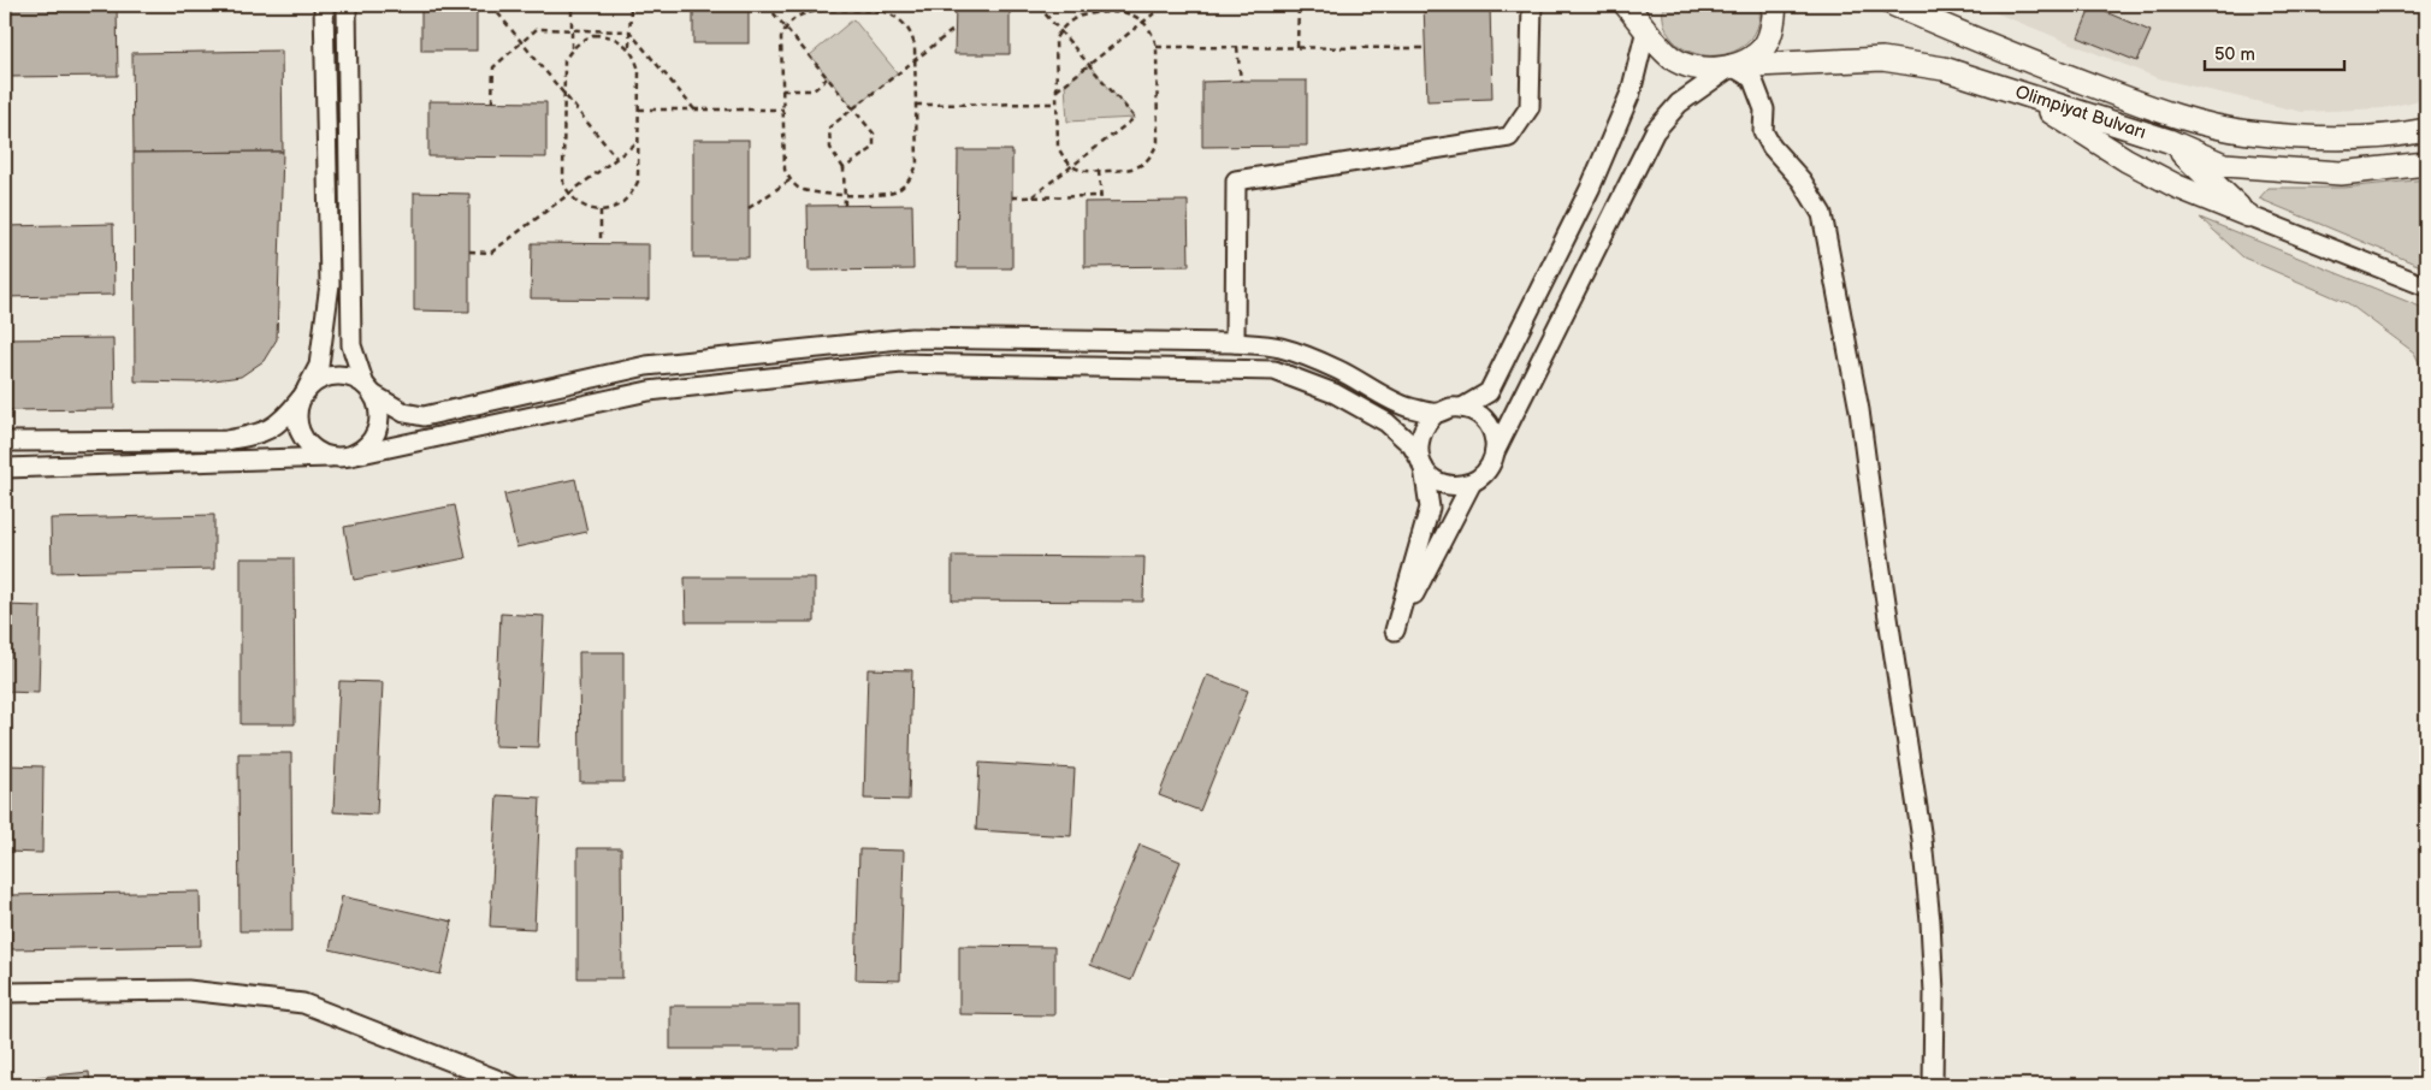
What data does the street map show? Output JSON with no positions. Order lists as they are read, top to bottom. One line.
{"streets":{"main road":["Olimpiyat Bulvarı"]},"scale_bar":"50 m"}
